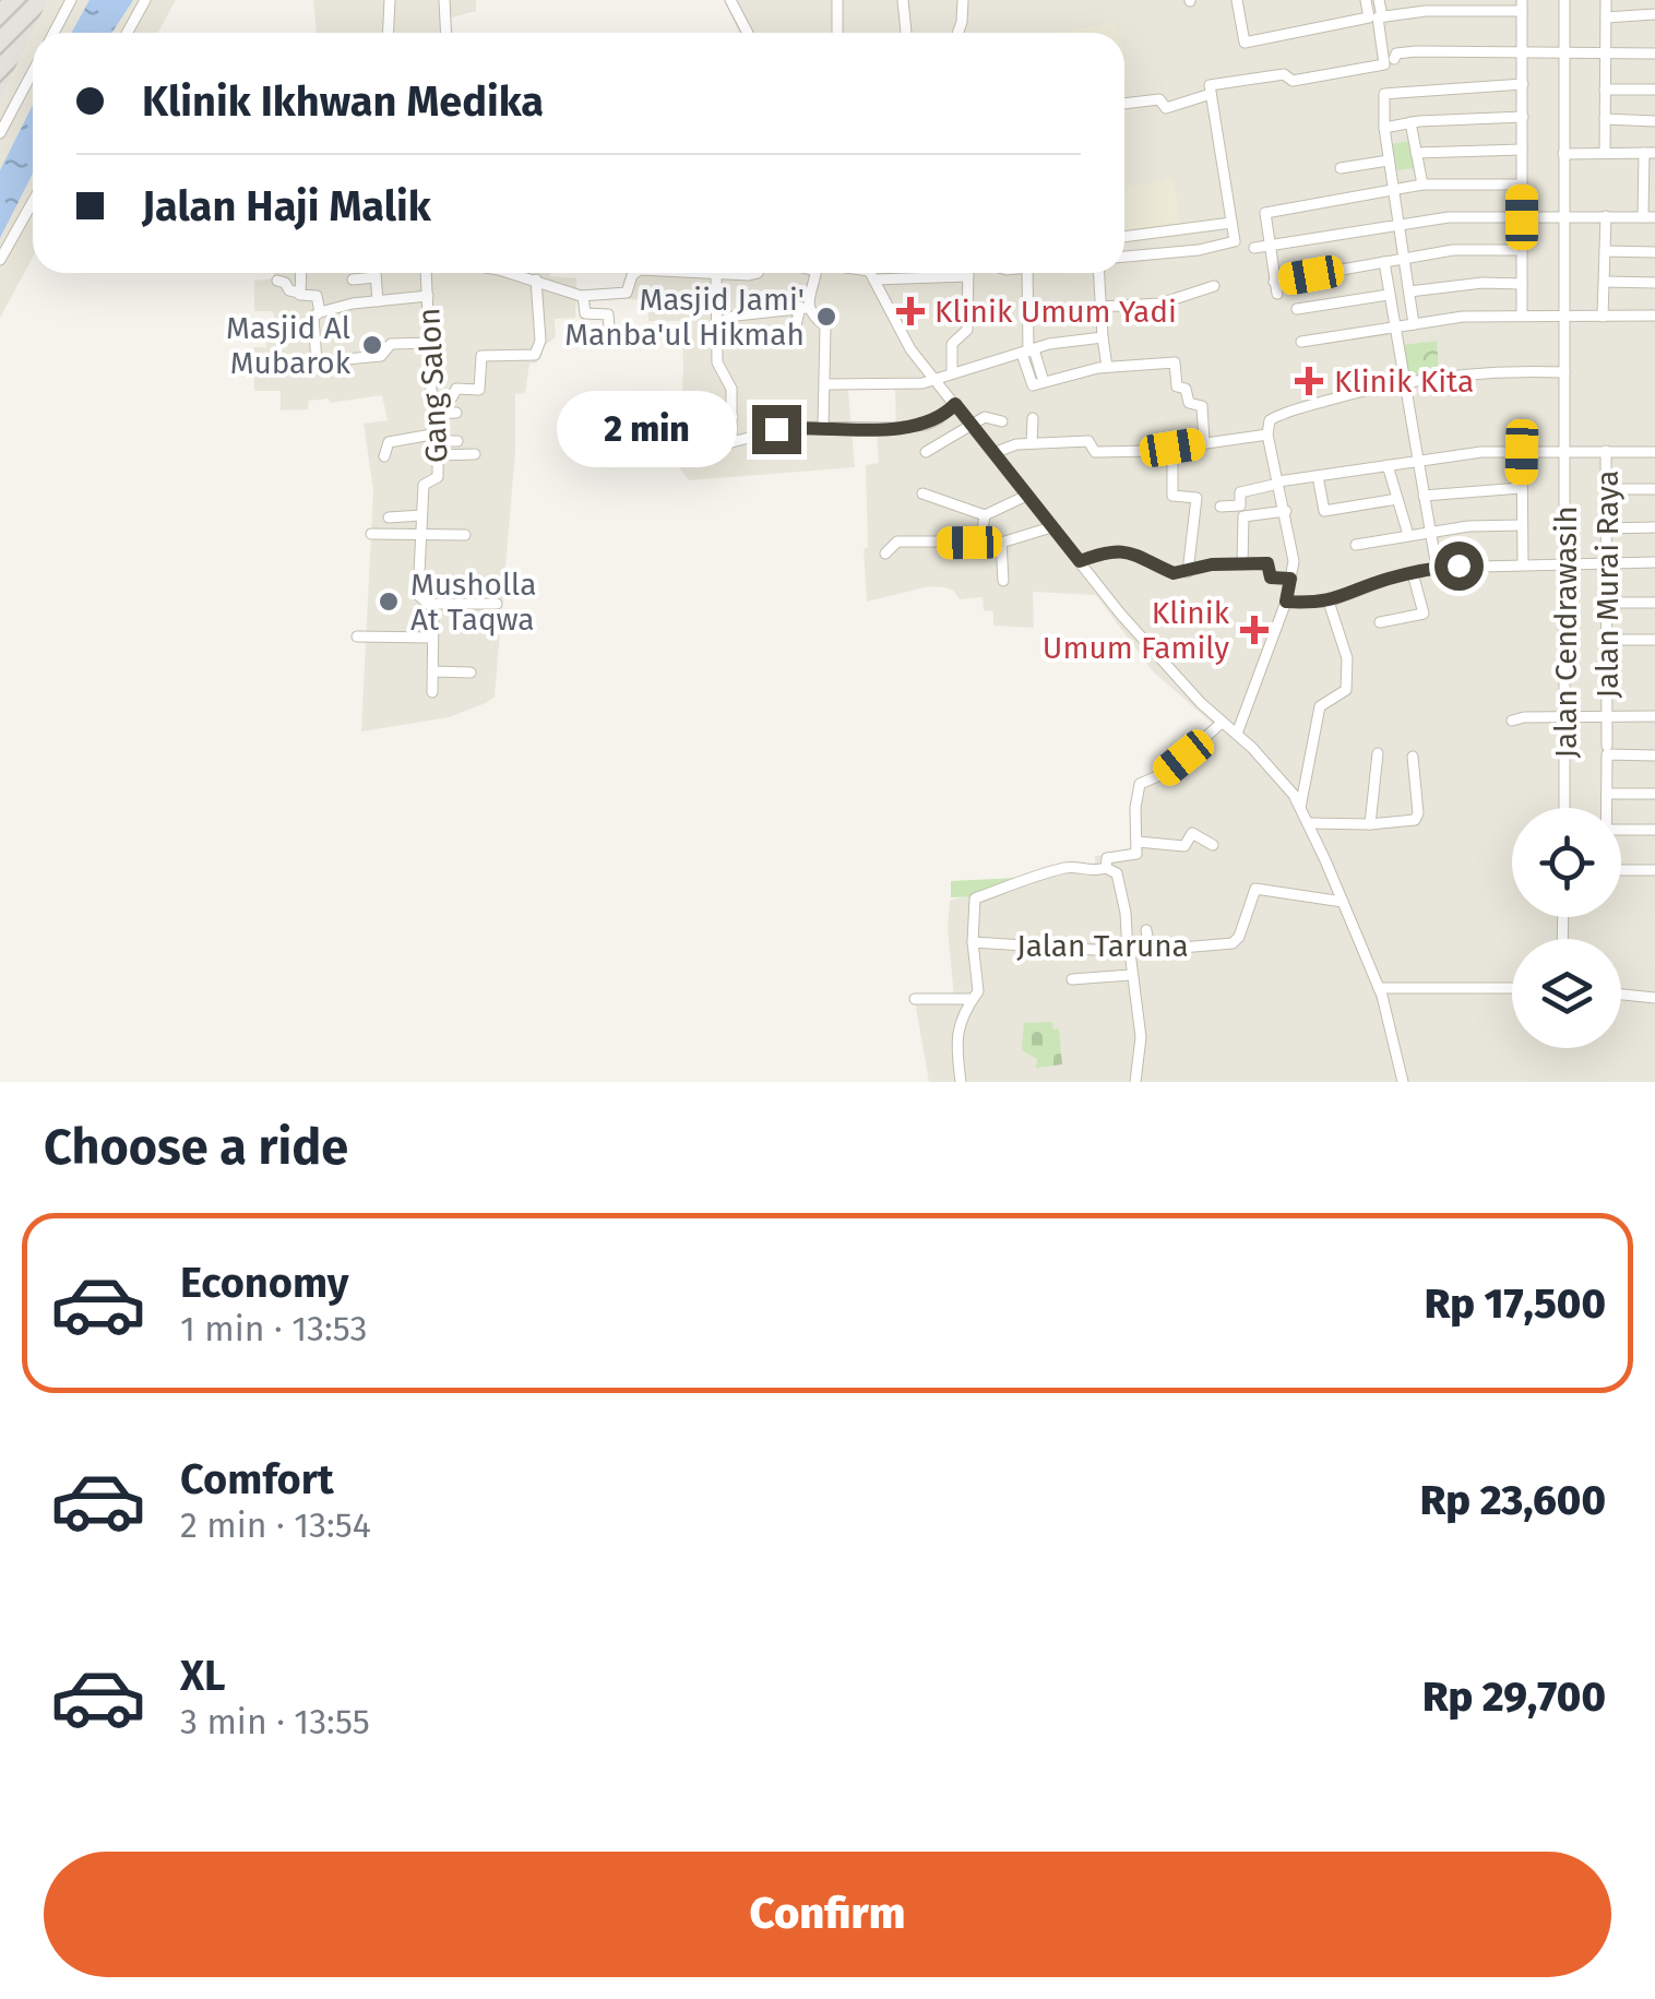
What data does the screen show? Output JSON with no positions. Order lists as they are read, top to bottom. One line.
{"streets":{"street":["Gang Salon","Jalan Murai Raya","Jalan Cendrawasih","Jalan Taruna"]},"places":{"health":["Klinik Umum Yadi","Klinik Kita","Klinik Umum Family"],"other":["Masjid Jami' Manba'ul Hikmah","Masjid Al Mubarok","Musholla At Taqwa"]},"page":{"banner":["Klinik Ikhwan Medika","Jalan Haji Malik"],"bubble":"2 min","heading":"Choose a ride","list":[{"name":"Economy","note":"1 min · 13:53","value":"Rp 17,500"},{"name":"Comfort","note":"2 min · 13:54","value":"Rp 23,600"},{"name":"XL","note":"3 min · 13:55","value":"Rp 29,700"}],"buttons":"Confirm"}}
